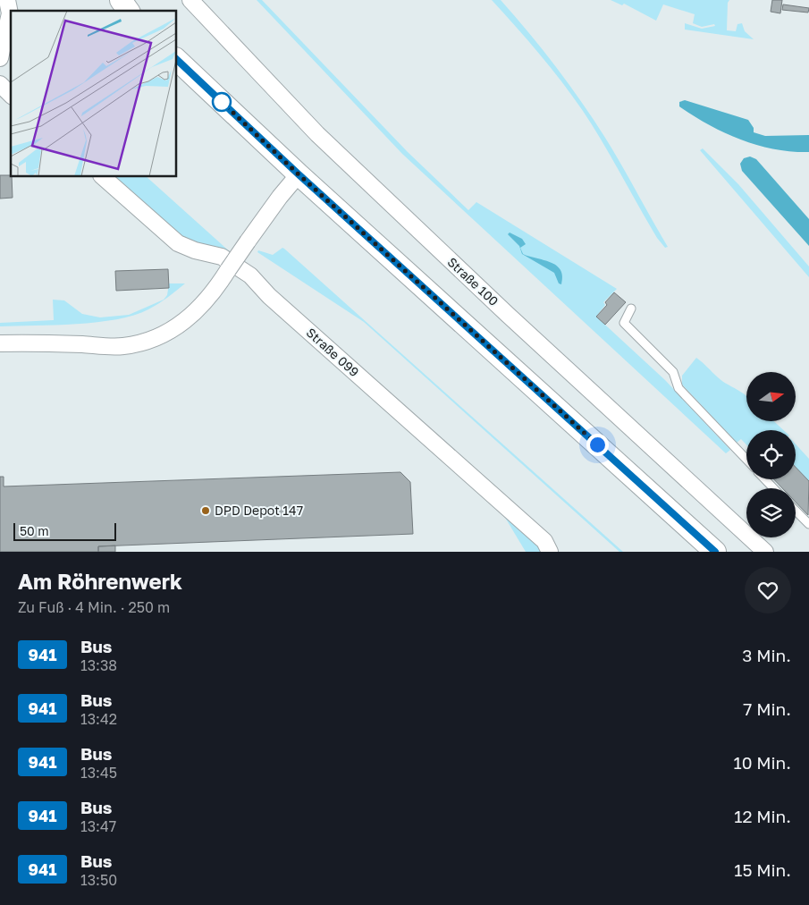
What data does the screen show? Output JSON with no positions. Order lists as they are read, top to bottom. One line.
{"streets":{"street":["Straße 100","Straße 099"]},"places":["DPD Depot 147"],"lines":["bus line 941"],"scale_bar":"50 m","north":"right","page":{"scale":"50 m","heading":["Am Röhrenwerk","Zu Fuß · 4 Min. · 250 m"],"list":[{"mark":"941","name":"Bus","note":"13:38","value":"3 Min."},{"mark":"941","name":"Bus","note":"13:42","value":"7 Min."},{"mark":"941","name":"Bus","note":"13:45","value":"10 Min."},{"mark":"941","name":"Bus","note":"13:47","value":"12 Min."},{"mark":"941","name":"Bus","note":"13:50","value":"15 Min."}]}}
